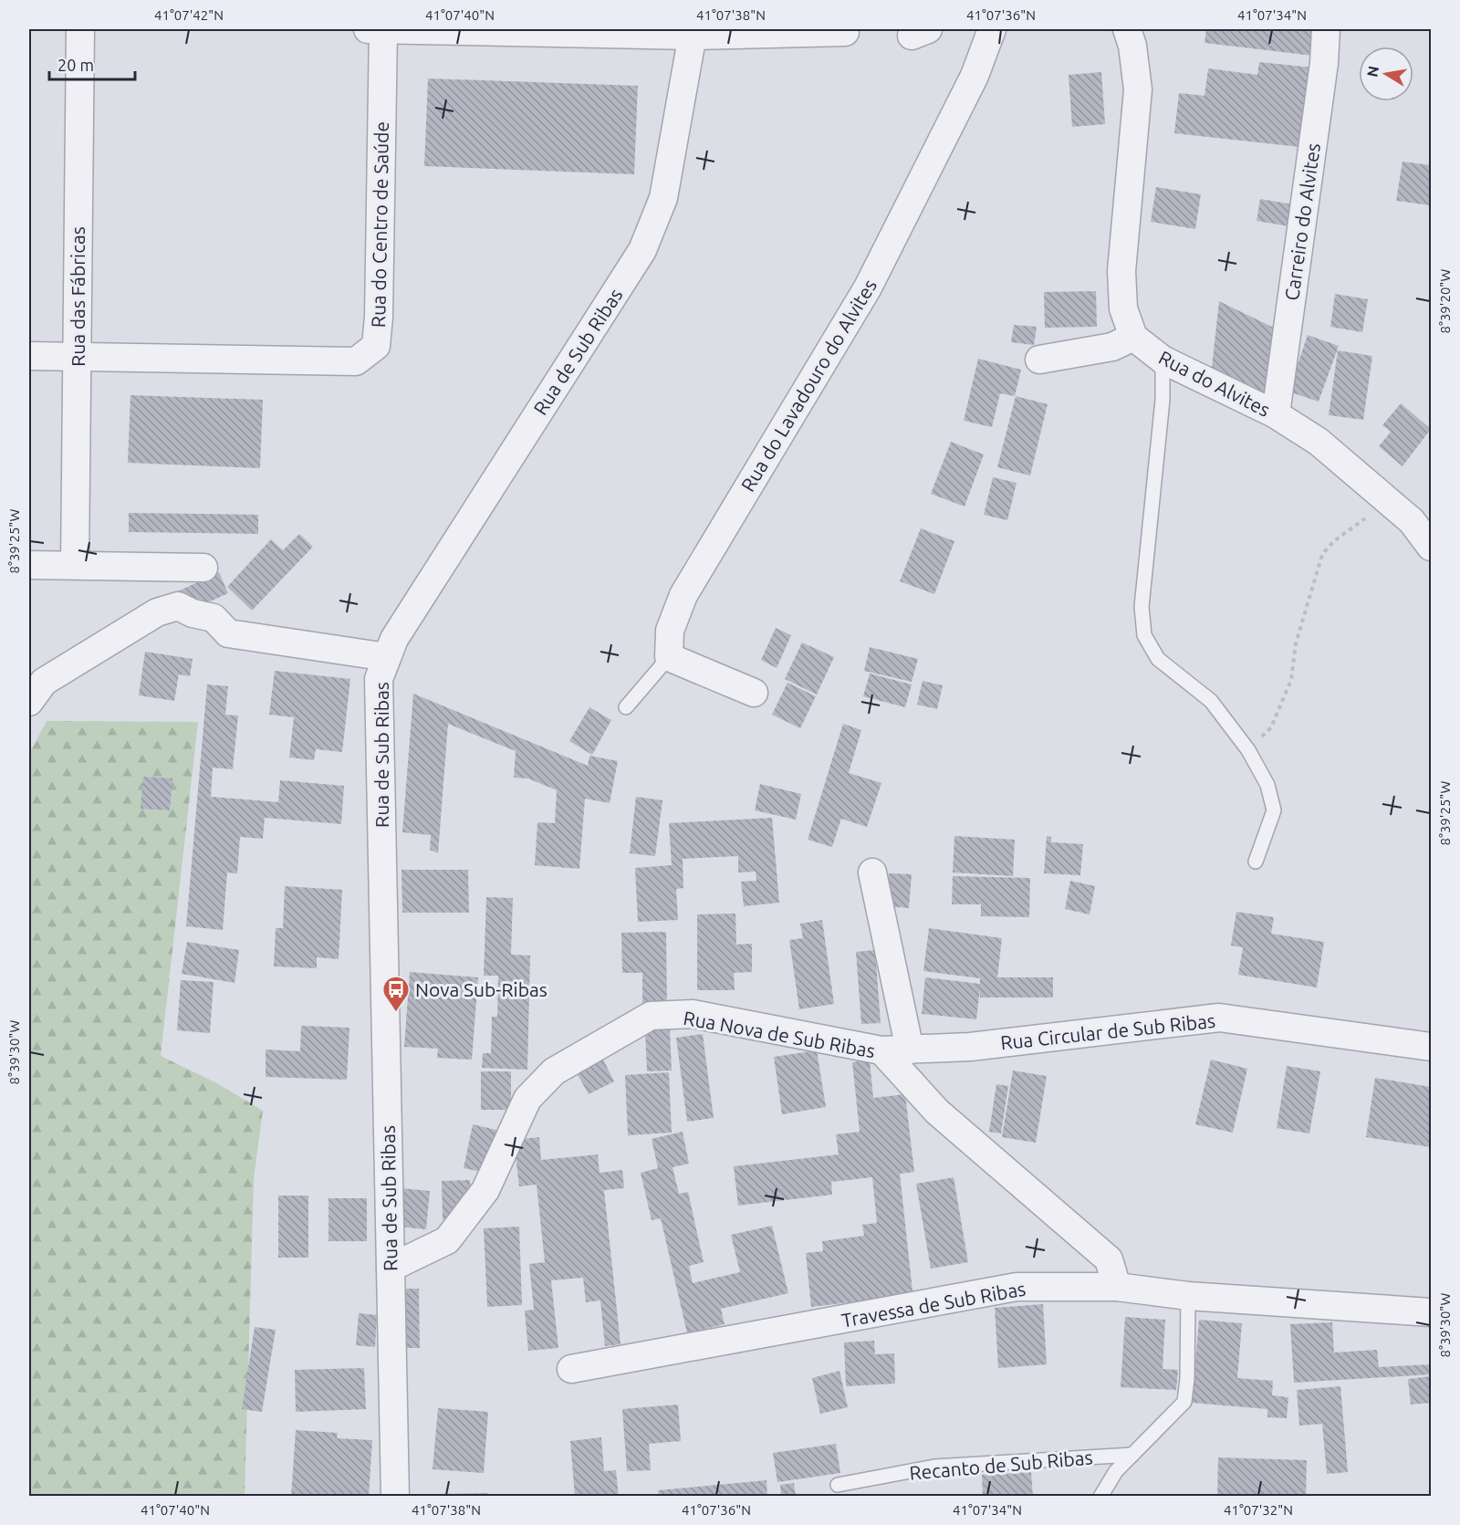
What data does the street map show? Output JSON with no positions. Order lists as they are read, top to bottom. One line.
{"streets":{"street":["Carreiro do Alvites","Rua do Centro de Saúde","Rua das Fábricas","Rua de Sub Ribas","Rua do Alvites","Rua do Lavadouro do Alvites","Rua Circular de Sub Ribas","Rua Nova de Sub Ribas","Travessa de Sub Ribas"],"lane":["Recanto de Sub Ribas"]},"crossings":[["Carreiro do Alvites","Rua do Alvites"],["Rua do Centro de Saúde","Rua das Fábricas"],["Rua de Sub Ribas","Rua Nova de Sub Ribas"],["Rua Circular de Sub Ribas","Rua Nova de Sub Ribas"],["Rua Nova de Sub Ribas","Travessa de Sub Ribas"],["Travessa de Sub Ribas","Recanto de Sub Ribas"]],"places":{"bus stop":["Nova Sub-Ribas"]},"scale_bar":"20 m","north":"left","coordinates":["41°07'42\"N","41°07'40\"N","41°07'38\"N","41°07'36\"N","41°07'34\"N","8°39'20\"W","8°39'25\"W","8°39'30\"W","41°07'32\"N"]}
